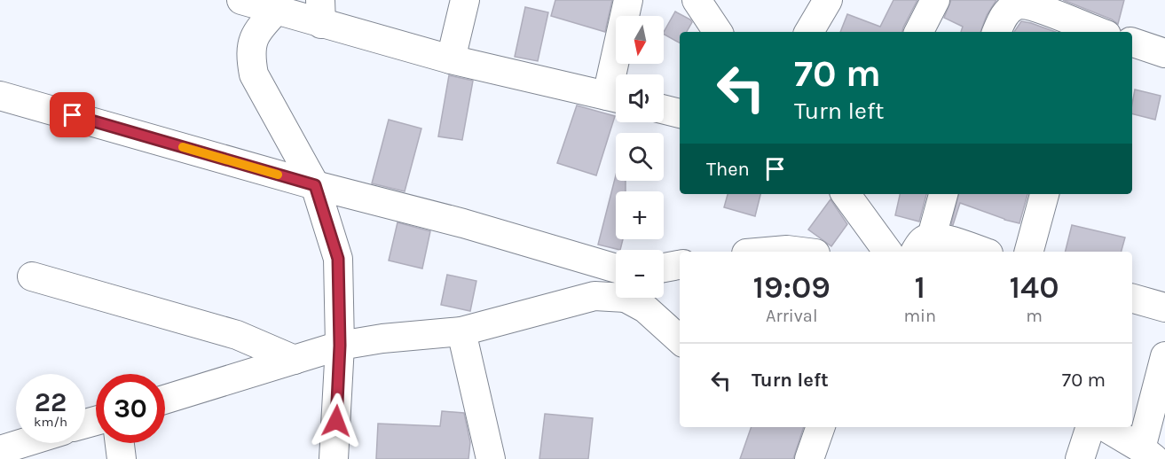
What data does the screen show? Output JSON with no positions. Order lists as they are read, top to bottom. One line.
{"north":"bottom","page":{"map_buttons":["+","−"],"turn":["70 m","Turn left"],"then":"Then","eta":["19:09","Arrival","1","min","140","m"],"list":[{"name":"Turn left","value":"70 m"}],"speed":"22 km/h","limit":"30"}}
